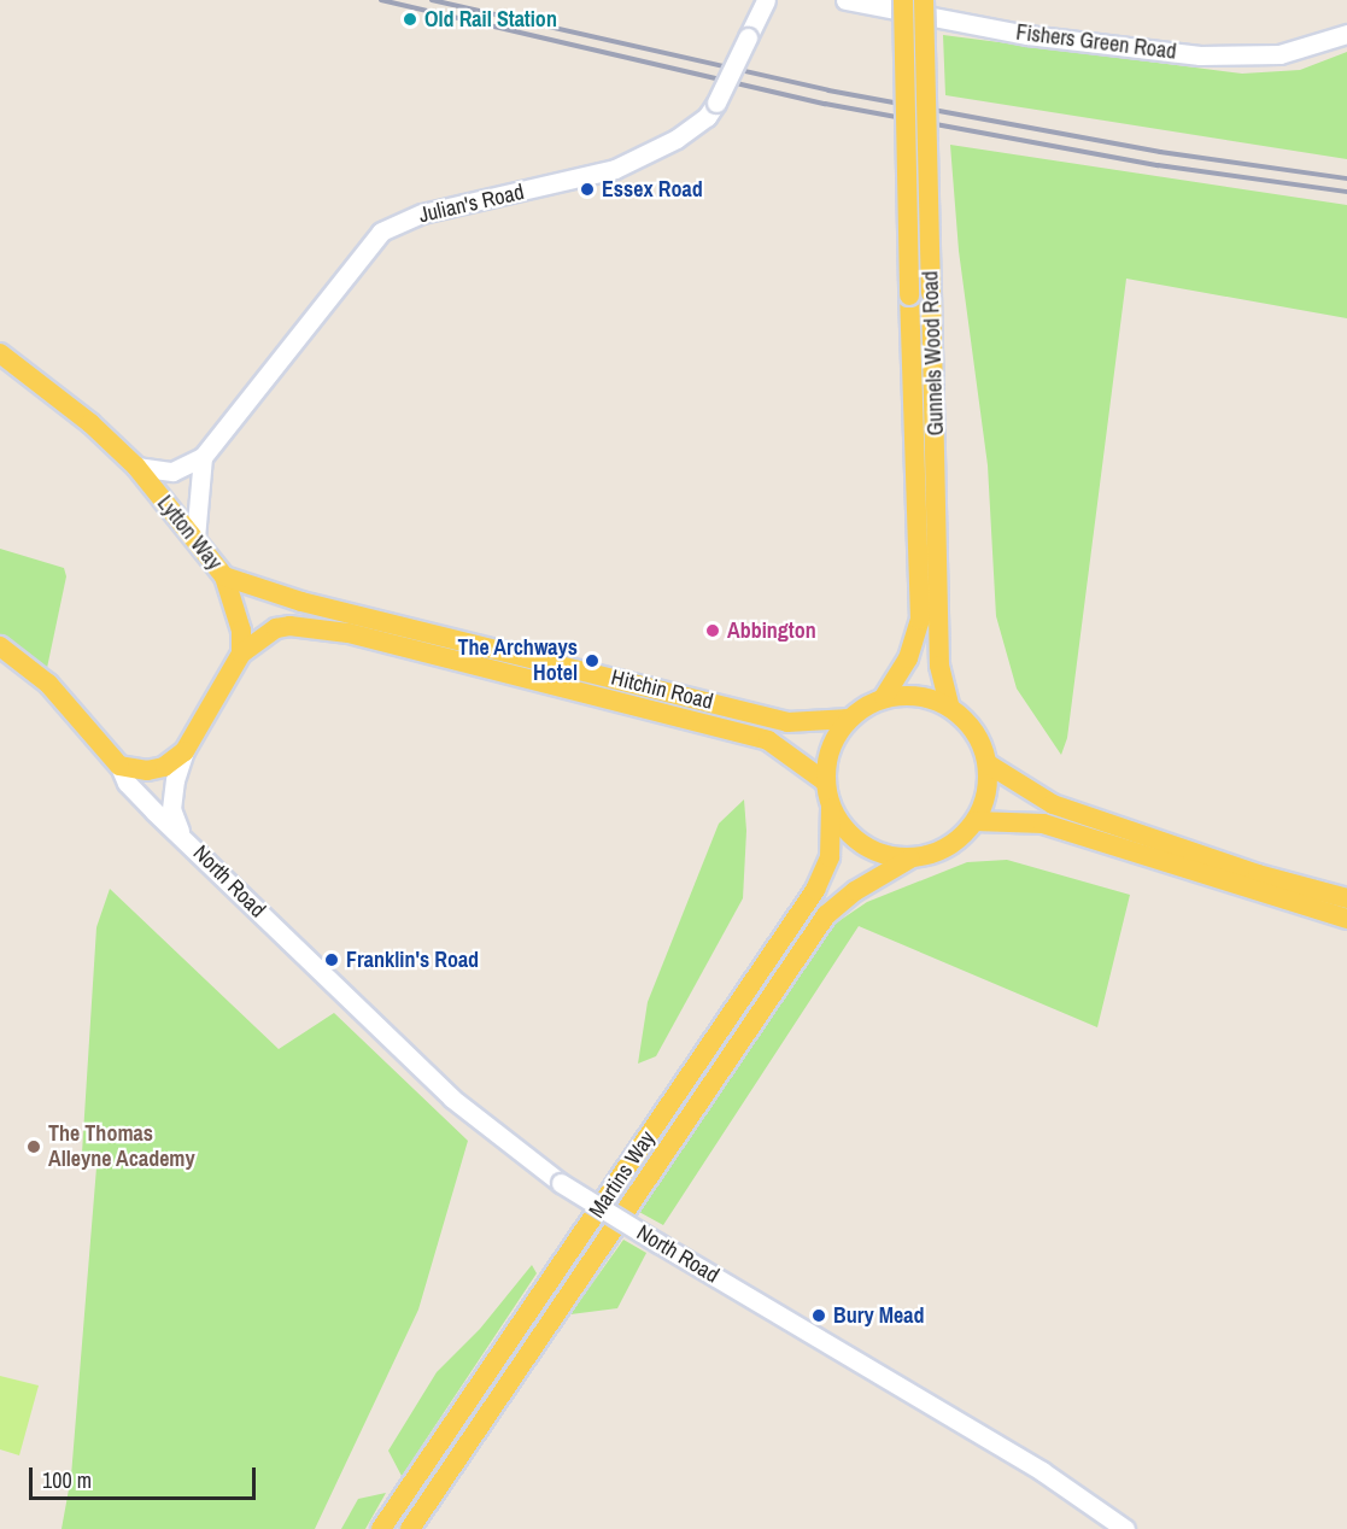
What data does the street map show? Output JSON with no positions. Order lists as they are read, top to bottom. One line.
{"streets":{"main road":["Gunnels Wood Road","Lytton Way","Hitchin Road","Martins Way"],"street":["Fishers Green Road","Julian's Road","North Road"]},"crossings":[["Gunnels Wood Road","Hitchin Road"],["Gunnels Wood Road","Martins Way"],["Lytton Way","Hitchin Road"],["Hitchin Road","Martins Way"]],"places":["Old Rail Station","Essex Road","Abbington","The Archways Hotel","Franklin's Road","The Thomas Alleyne Academy","Bury Mead"],"scale_bar":"100 m"}
